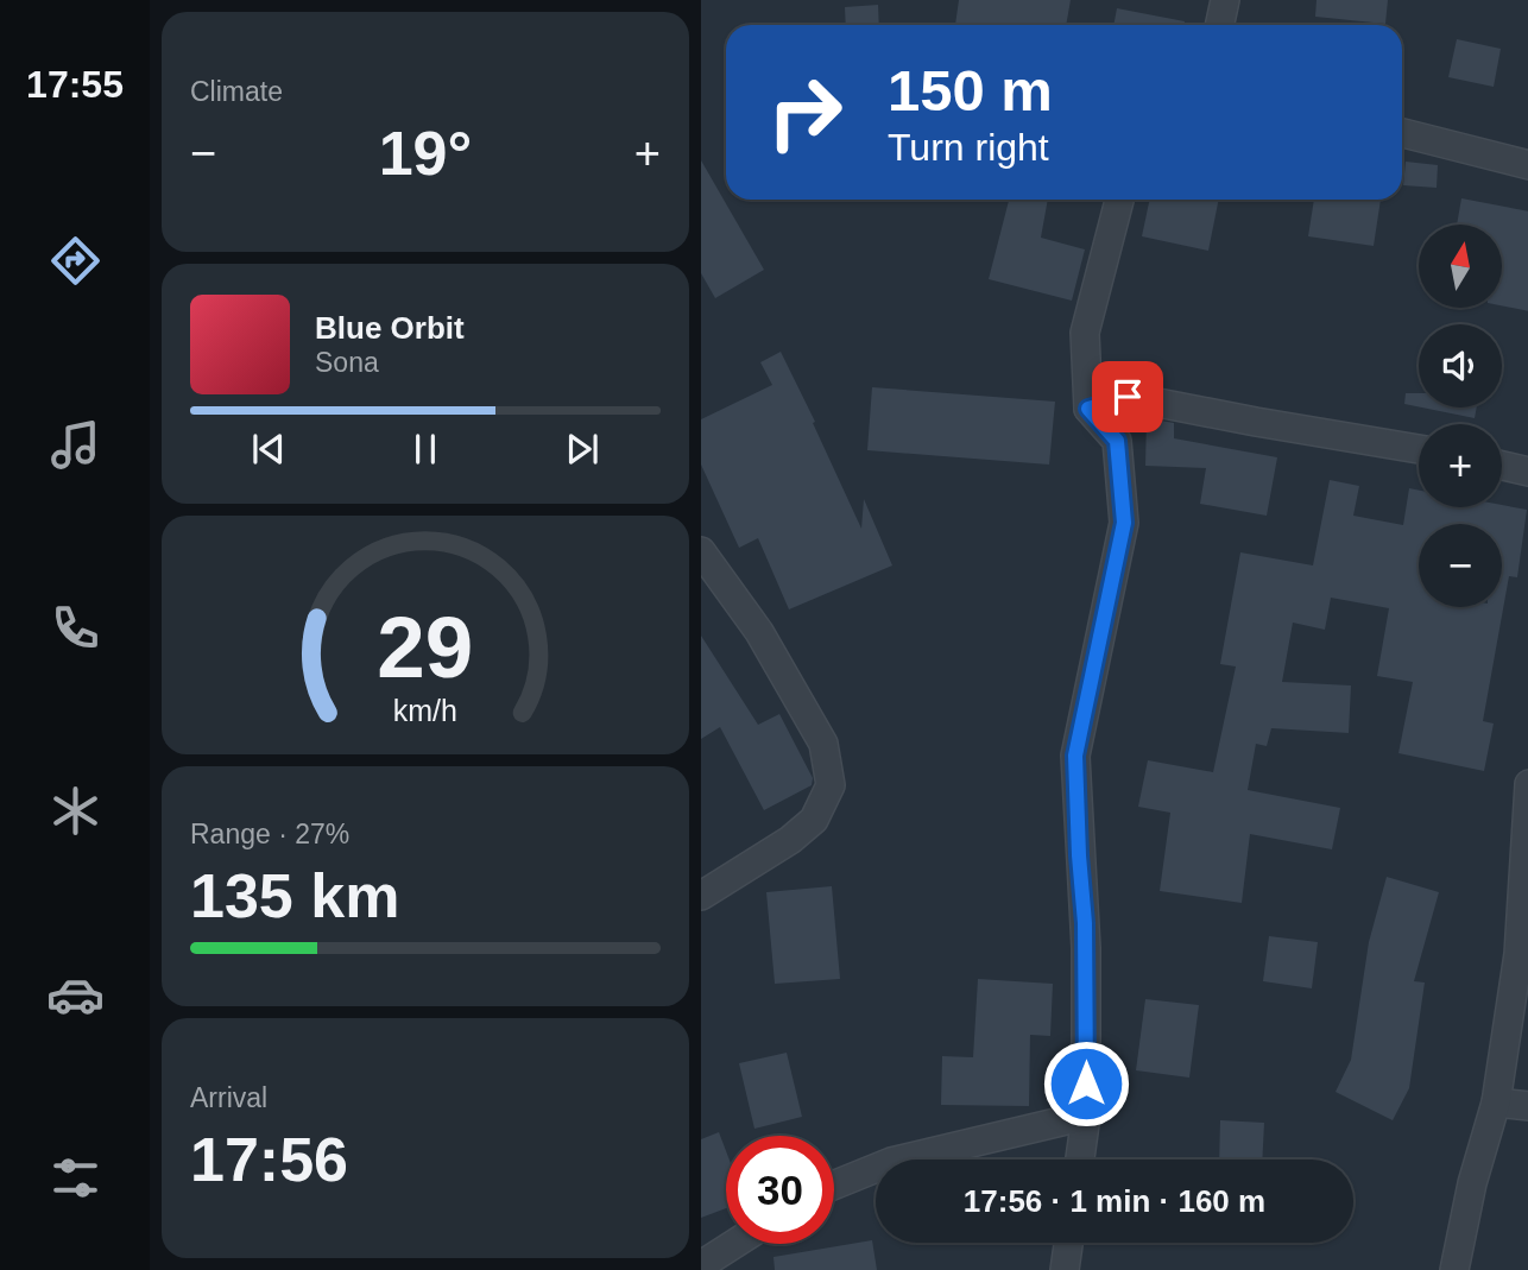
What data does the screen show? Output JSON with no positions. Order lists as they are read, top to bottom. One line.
{"north":"top","page":{"tabs":"17:55","tile":["Climate",["Range · 27%","135 km"],["Arrival","17:56"]],"turn":["150 m","Turn right"],"heat":["−","19°","+"],"map_buttons":["+","−"],"song":["Blue Orbit","Sona"],"limit":"30","trip":"17:56 · 1 min · 160 m","gauge":["29","km/h"]}}
